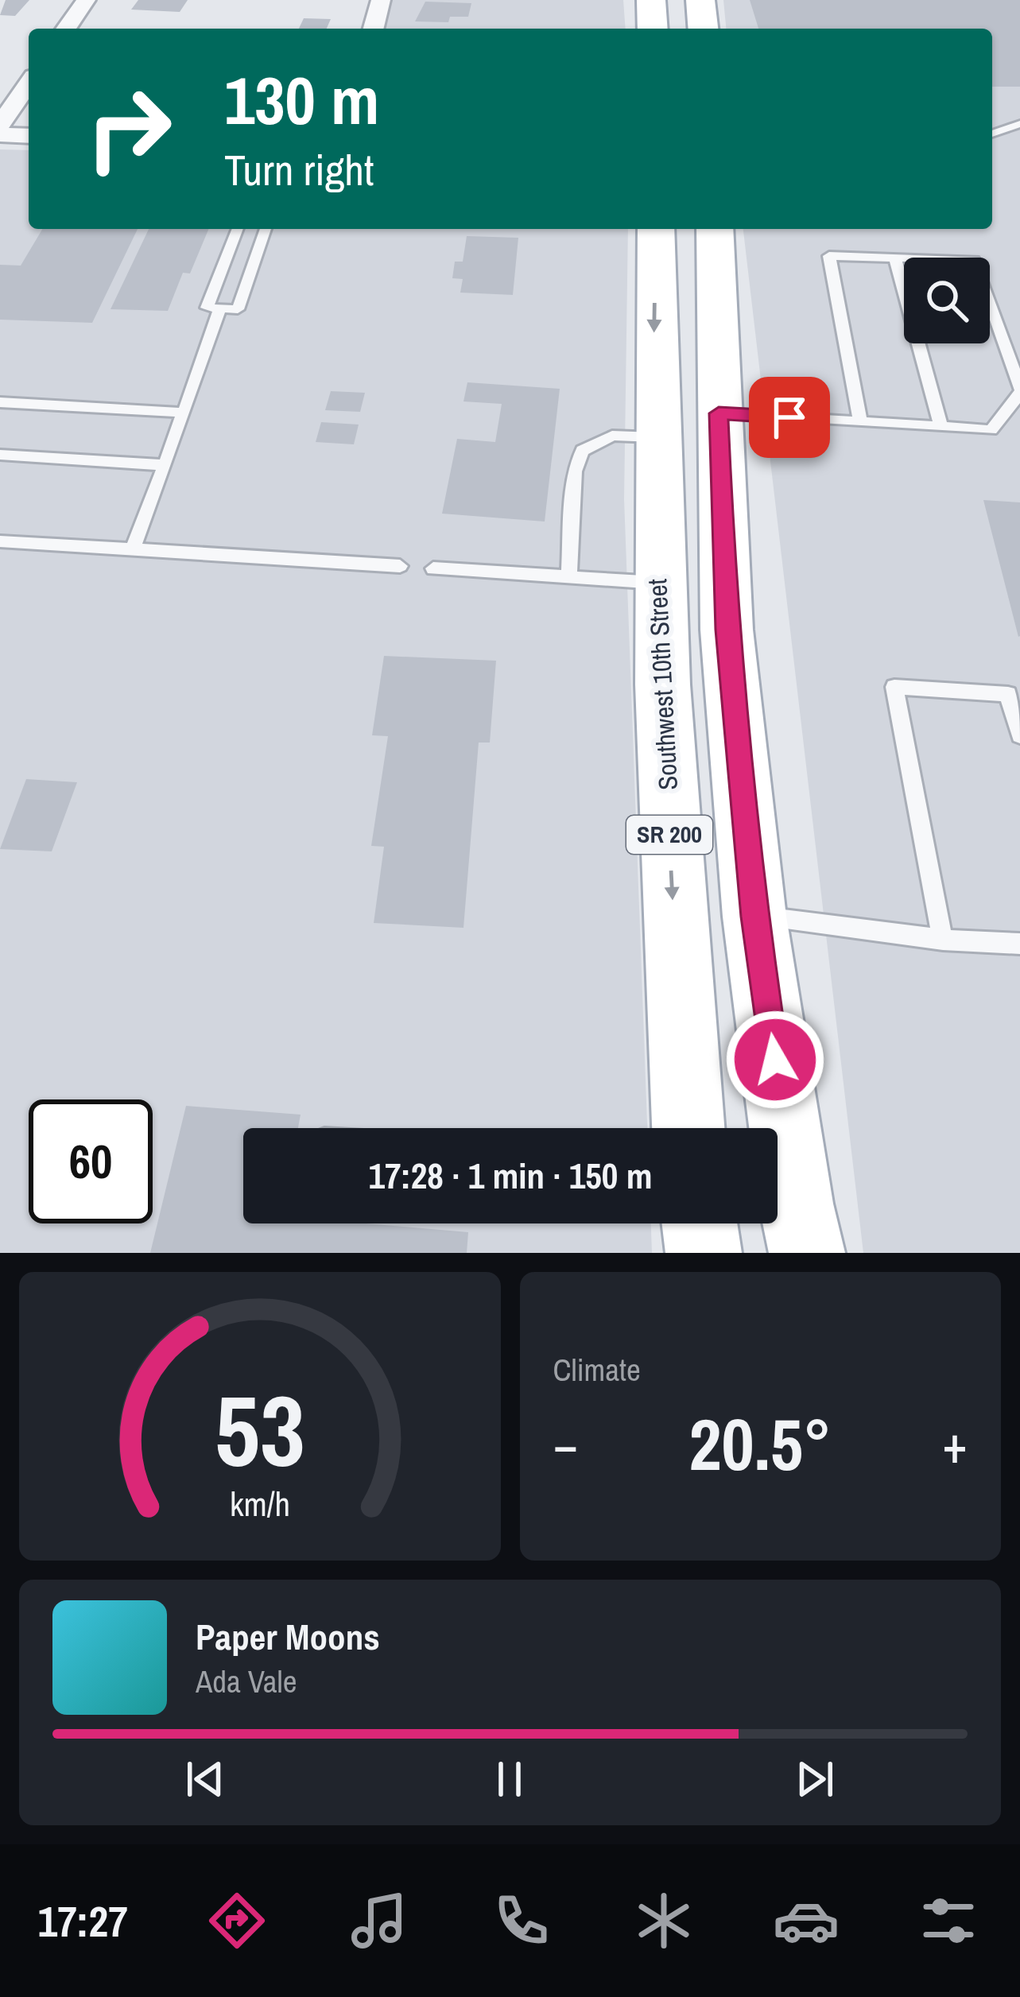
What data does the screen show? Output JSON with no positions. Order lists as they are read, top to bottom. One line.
{"streets":{"main road":["Southwest 10th Street","SR 200"]},"page":{"turn":["130 m","Turn right"],"limit":"60","trip":"17:28 · 1 min · 150 m","tile":"Climate","heat":["−","20.5°","+"],"song":["Paper Moons","Ada Vale"],"tabs":"17:27","gauge":["53","km/h"]}}
